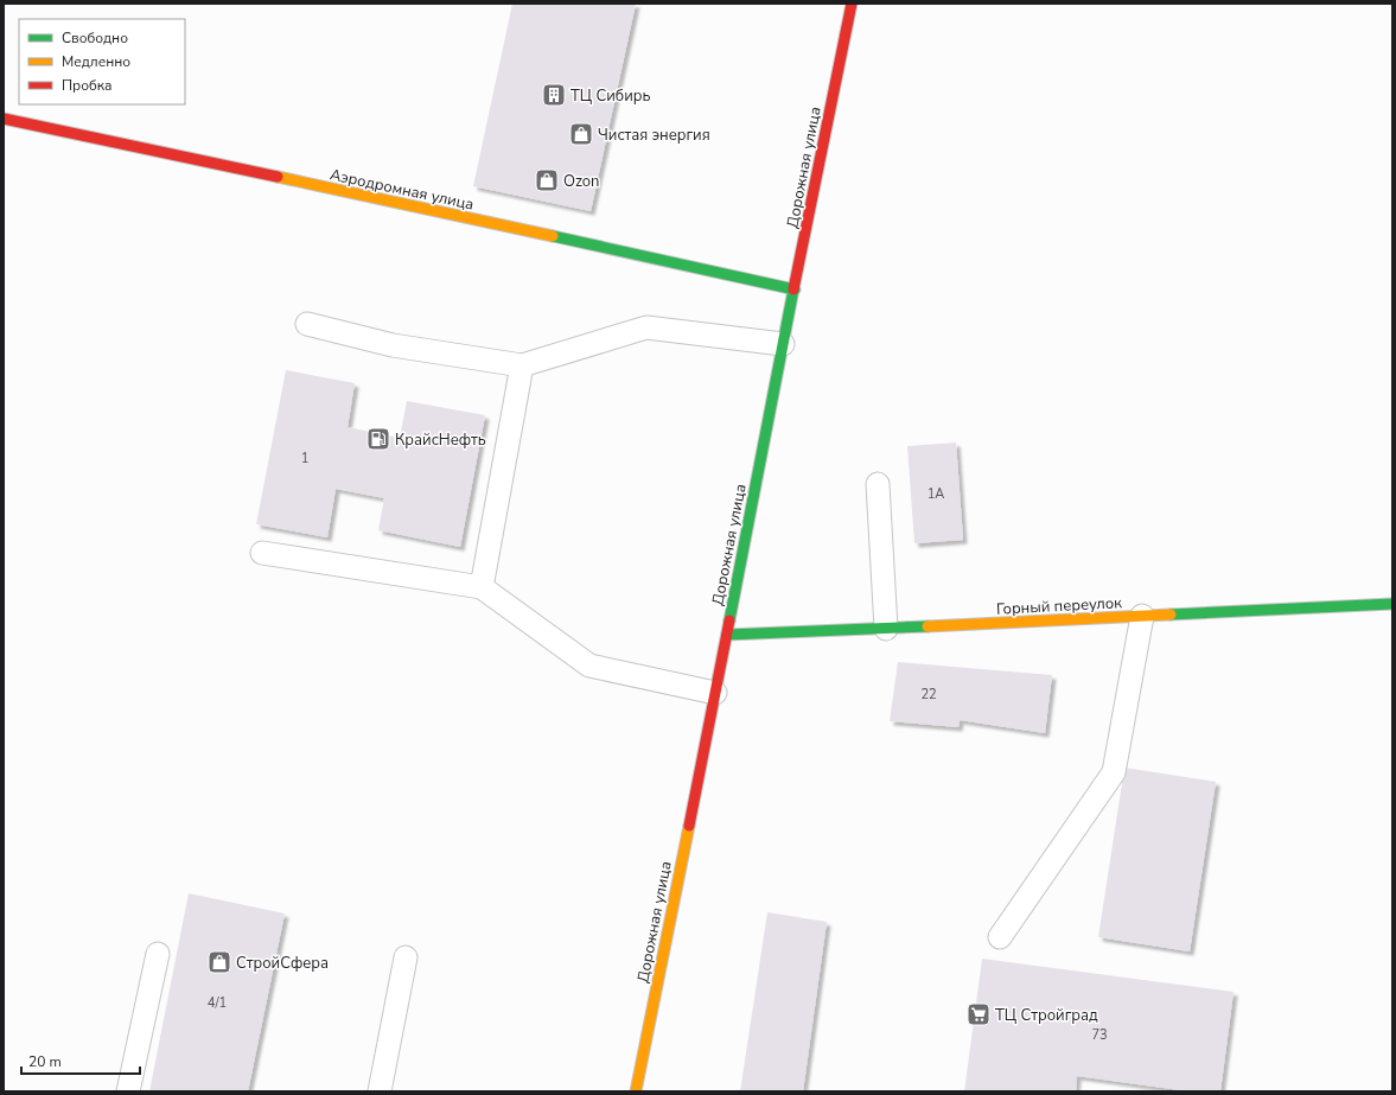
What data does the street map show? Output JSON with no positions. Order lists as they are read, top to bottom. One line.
{"streets":{"street":["Дорожная улица","Аэродромная улица","Горный переулок"]},"crossings":[["Дорожная улица","Аэродромная улица"],["Дорожная улица","Горный переулок"]],"places":{"building":["ТЦ Сибирь"],"shop":["Чистая энергия","Ozon","СтройСфера"],"fuel station":["КрайсНефть"],"supermarket":["ТЦ Стройград"]},"house_numbers":["1","1А","22","4/1","73"],"legend":["Свободно","Медленно","Пробка"],"scale_bar":"20 m"}
